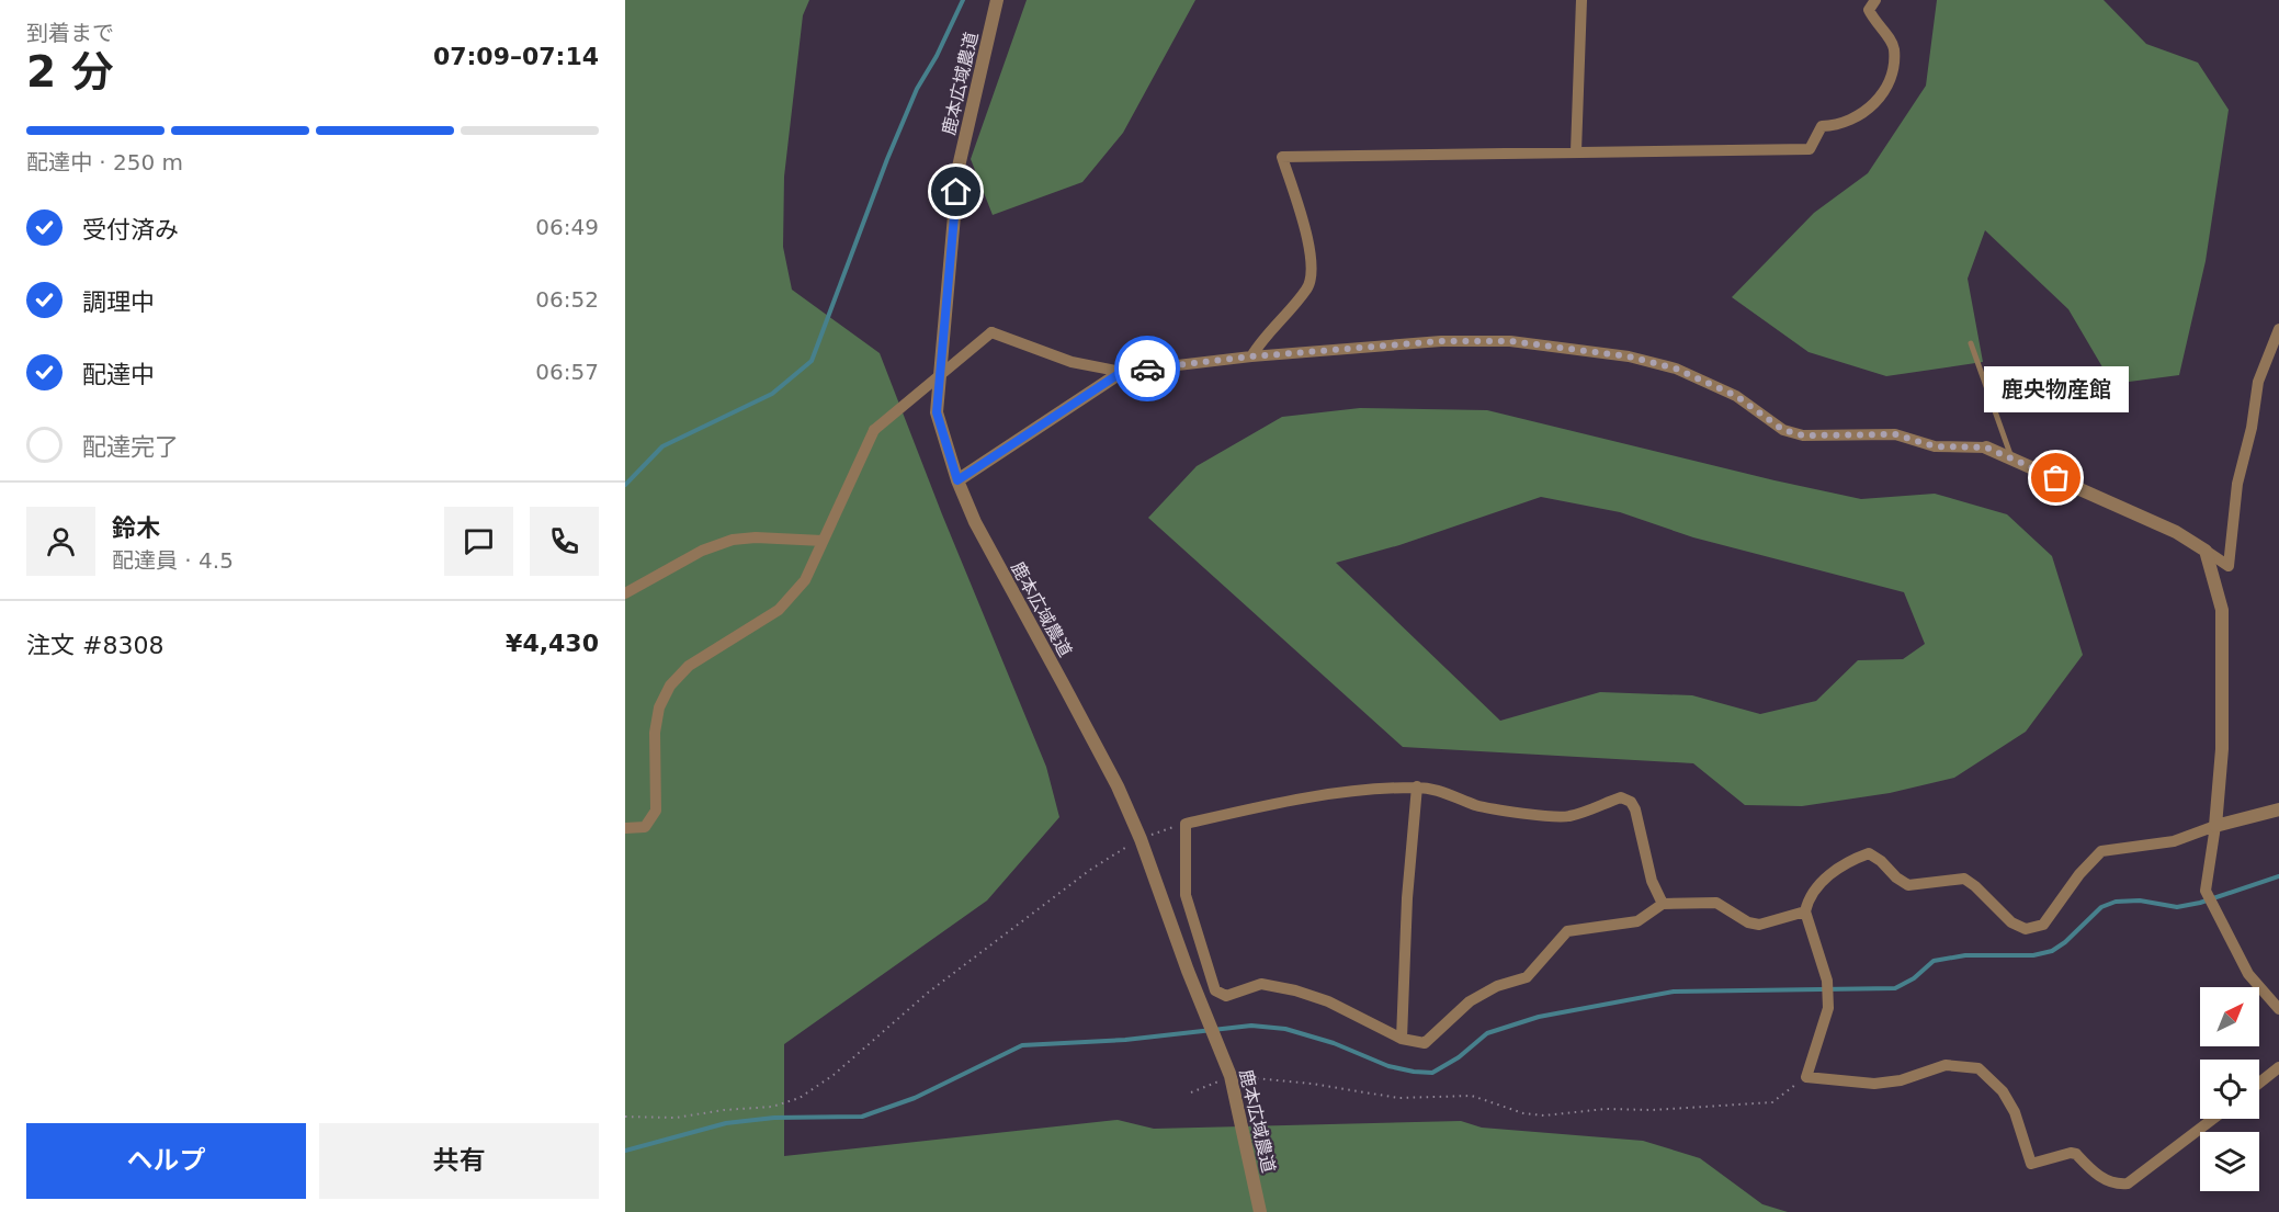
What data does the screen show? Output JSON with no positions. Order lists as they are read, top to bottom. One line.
{"streets":{"street":["鹿本広域農道"]},"places":["鹿央物産館"],"north":"top right","page":{"heading":["2 分","到着まで","07:09–07:14"],"panel":["鈴木","配達員 · 4.5","注文 #8308","¥4,430"],"bar":"配達中 · 250 m","list":[["受付済み","06:49"],["調理中","06:52"],["配達中","06:57"],"配達完了"],"bubble":"鹿央物産館","buttons":["ヘルプ","共有"]}}
